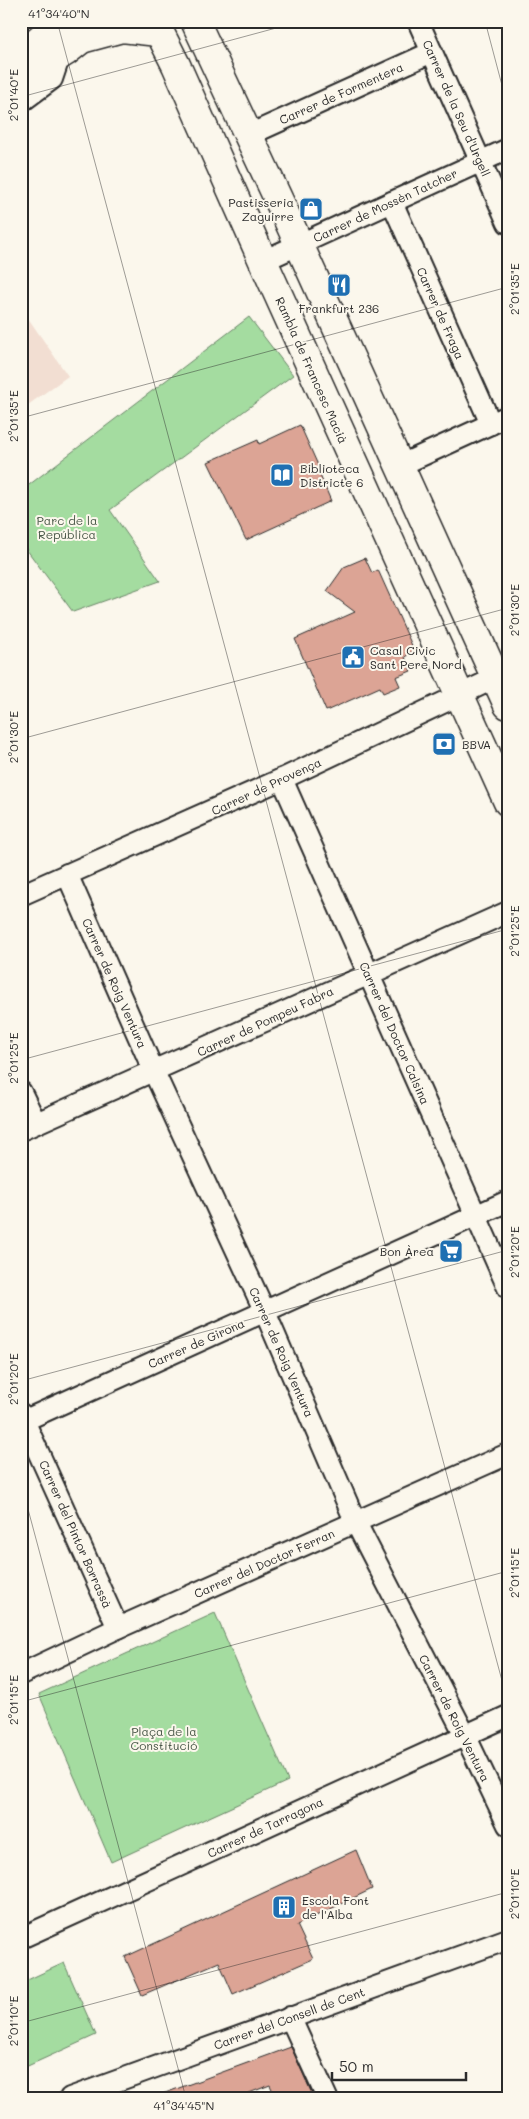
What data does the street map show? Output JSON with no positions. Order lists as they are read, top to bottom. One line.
{"streets":{"street":["Carrer de Formentera","Carrer de la Seu d'Urgell","Carrer de Mossèn Tatcher","Carrer de Fraga","Rambla de Francesc Macià","Carrer de Provença","Carrer de Roig Ventura","Carrer de Pompeu Fabra","Carrer del Doctor Calsina","Carrer de Girona","Carrer del Pintor Borrassà","Carrer del Doctor Ferran","Carrer de Tarragona","Carrer del Consell de Cent"]},"crossings":[["Carrer de Formentera","Carrer de la Seu d'Urgell"],["Carrer de la Seu d'Urgell","Carrer de Mossèn Tatcher"],["Carrer de Mossèn Tatcher","Carrer de Fraga"],["Carrer de Mossèn Tatcher","Rambla de Francesc Macià"],["Rambla de Francesc Macià","Carrer de Provença"],["Carrer de Provença","Carrer de Roig Ventura"],["Carrer de Provença","Carrer del Doctor Calsina"],["Carrer de Roig Ventura","Carrer de Pompeu Fabra"],["Carrer de Roig Ventura","Carrer de Girona"],["Carrer de Roig Ventura","Carrer del Doctor Ferran"],["Carrer de Roig Ventura","Carrer de Tarragona"],["Carrer de Pompeu Fabra","Carrer del Doctor Calsina"],["Carrer del Doctor Calsina","Carrer de Girona"],["Carrer de Girona","Carrer del Pintor Borrassà"],["Carrer del Pintor Borrassà","Carrer del Doctor Ferran"]],"parks":["Parc de la República","Plaça de la Constitució"],"places":{"shop":["Pastisseria Zaguirre"],"restaurant":["Frankfurt 236"],"library":["Biblioteca Districte 6"],"public building":["Casal Civic Sant Pere Nord"],"bank":["BBVA"],"supermarket":["Bon Àrea"],"building":["Escola Font de l'Alba"]},"scale_bar":"50 m","coordinates":["41°34'40\"N","2°01'40\"E","2°01'35\"E","2°01'30\"E","2°01'25\"E","2°01'20\"E","2°01'15\"E","2°01'10\"E","41°34'45\"N"]}
